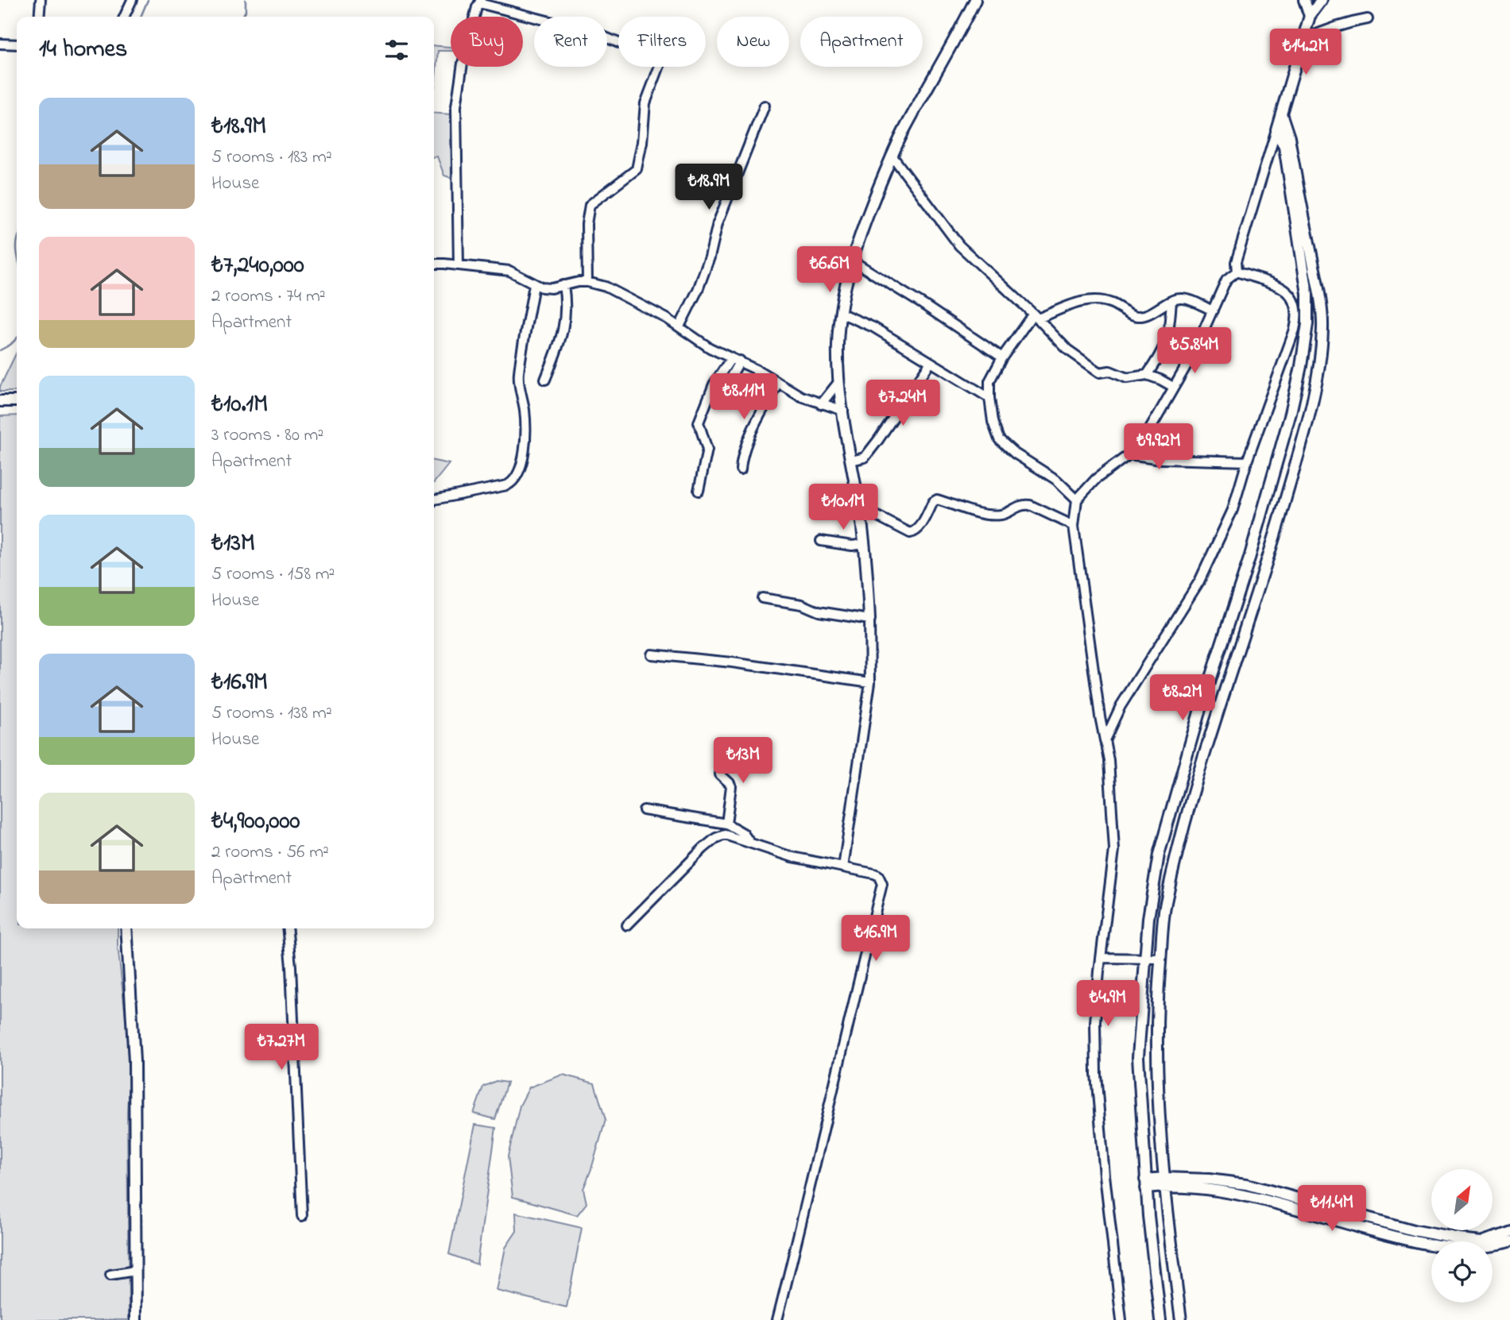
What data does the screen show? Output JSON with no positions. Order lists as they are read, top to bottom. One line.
{"north":"top right","page":{"chip":["Buy","Rent","Filters","New","Apartment"],"heading":"14 homes","price":["₺14.2M","₺18.9M","₺6.6M","₺5.84M","₺8.11M","₺7.24M","₺9.92M","₺10.1M","₺8.2M","₺13M","₺16.9M","₺4.9M","₺7.27M","₺11.4M"],"list":[{"name":"₺18.9M","note":"5 rooms · 183 m² · House"},{"name":"₺7,240,000","note":"2 rooms · 74 m² · Apartment"},{"name":"₺10.1M","note":"3 rooms · 80 m² · Apartment"},{"name":"₺13M","note":"5 rooms · 158 m² · House"},{"name":"₺16.9M","note":"5 rooms · 138 m² · House"},{"name":"₺4,900,000","note":"2 rooms · 56 m² · Apartment"}]}}
